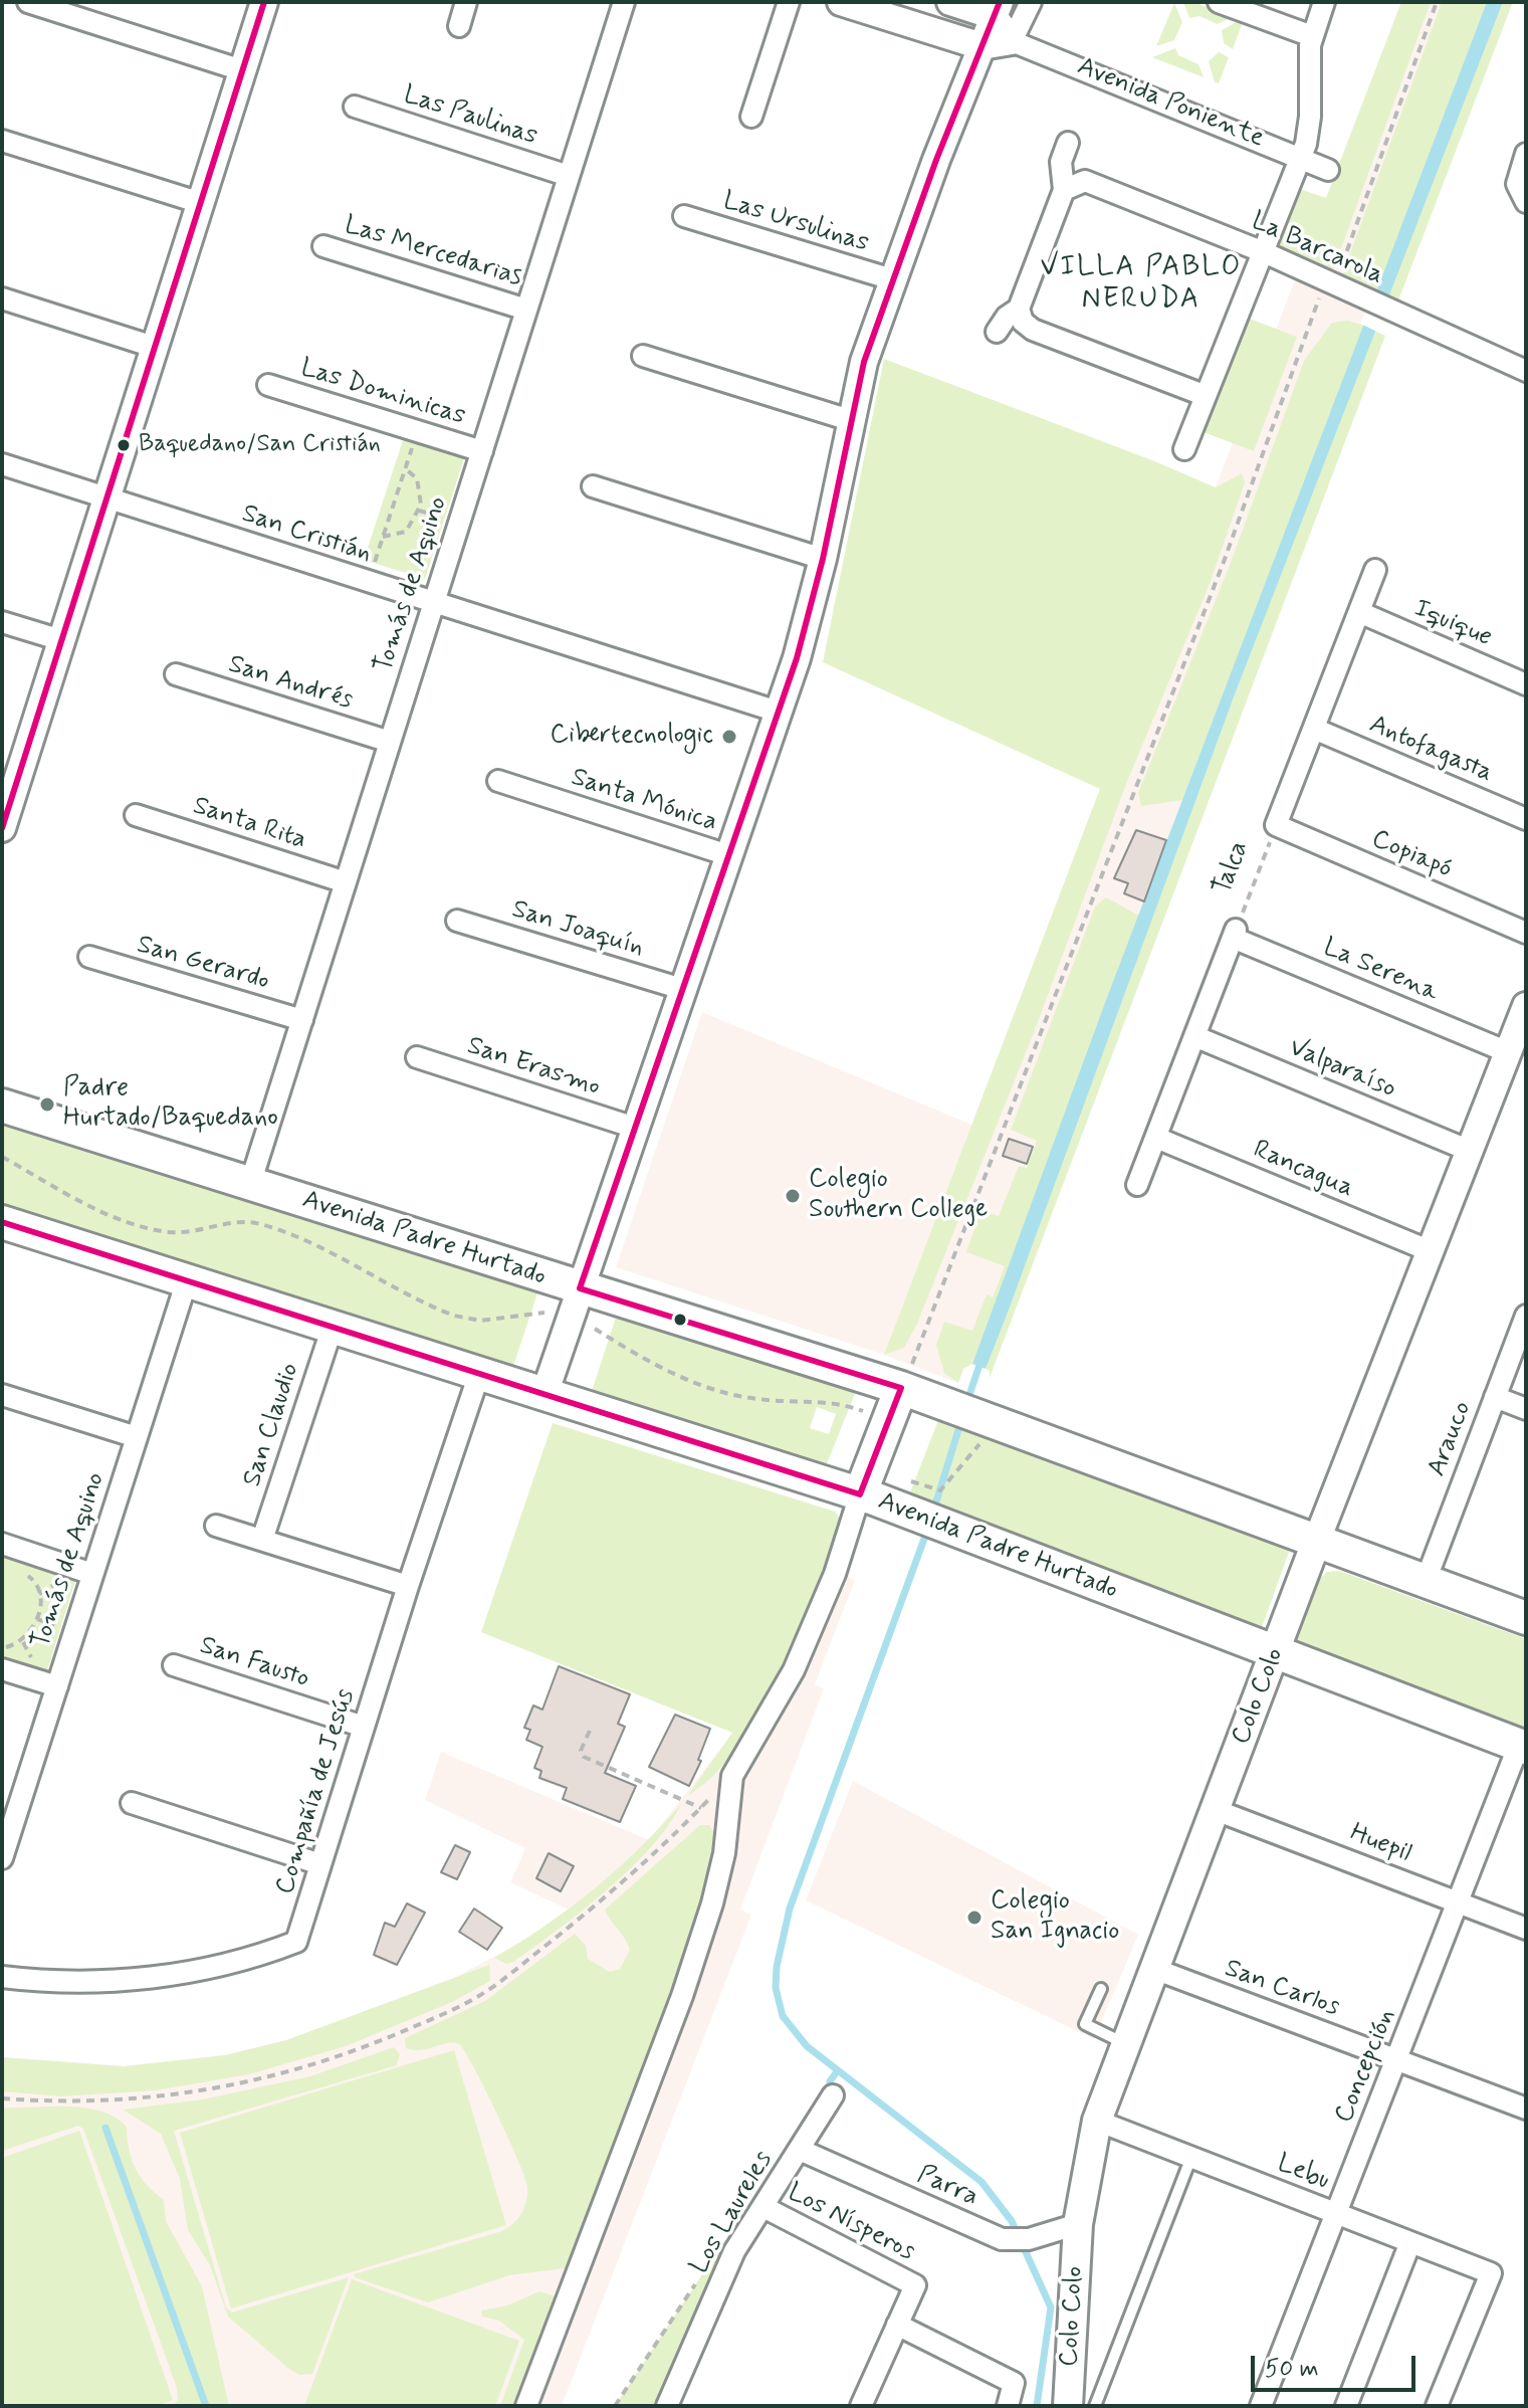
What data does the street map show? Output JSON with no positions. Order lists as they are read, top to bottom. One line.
{"streets":{"main road":["Avenida Padre Hurtado","Colo Colo"],"street":["Avenida Poniente","Las Paulinas","Las Ursulinas","La Barcarola","Las Mercedarias","Las Dominicas","San Cristián","Tomás de Aquino","Iquique","San Andrés","Antofagasta","Santa Mónica","Santa Rita","Copiapó","Talca","San Joaquín","San Gerardo","La Serena","San Erasmo","Valparaíso","Rancagua","San Claudio","Arauco","San Fausto","Compañía de Jesús","Huepil","San Carlos","Concepción","Lebu","Parra","Los Laureles","Los Nísperos"]},"crossings":[["Las Paulinas","Tomás de Aquino"],["Las Mercedarias","Tomás de Aquino"],["Las Dominicas","Tomás de Aquino"],["San Cristián","Tomás de Aquino"],["Tomás de Aquino","San Andrés"],["Tomás de Aquino","Santa Rita"],["Tomás de Aquino","San Gerardo"],["Tomás de Aquino","Avenida Padre Hurtado"],["Iquique","Talca"],["Antofagasta","Talca"],["Copiapó","Talca"],["Talca","La Serena"],["Talca","Valparaíso"],["Talca","Rancagua"],["La Serena","Colo Colo"],["Valparaíso","Colo Colo"],["Rancagua","Colo Colo"],["Avenida Padre Hurtado","San Claudio"],["Avenida Padre Hurtado","Arauco"],["Avenida Padre Hurtado","Colo Colo"],["Avenida Padre Hurtado","Compañía de Jesús"],["Avenida Padre Hurtado","Concepción"],["San Fausto","Compañía de Jesús"],["Colo Colo","Huepil"],["Colo Colo","San Carlos"],["Colo Colo","Lebu"],["Colo Colo","Parra"],["Huepil","Concepción"],["San Carlos","Concepción"],["Concepción","Lebu"],["Parra","Los Laureles"],["Los Laureles","Los Nísperos"]],"districts":["VILLA PABLO NERUDA"],"places":["Baquedano/San Cristián","Cibertecnologic","Padre Hurtado/Baquedano","Colegio Southern College","Colegio San Ignacio"],"scale_bar":"50 m"}
